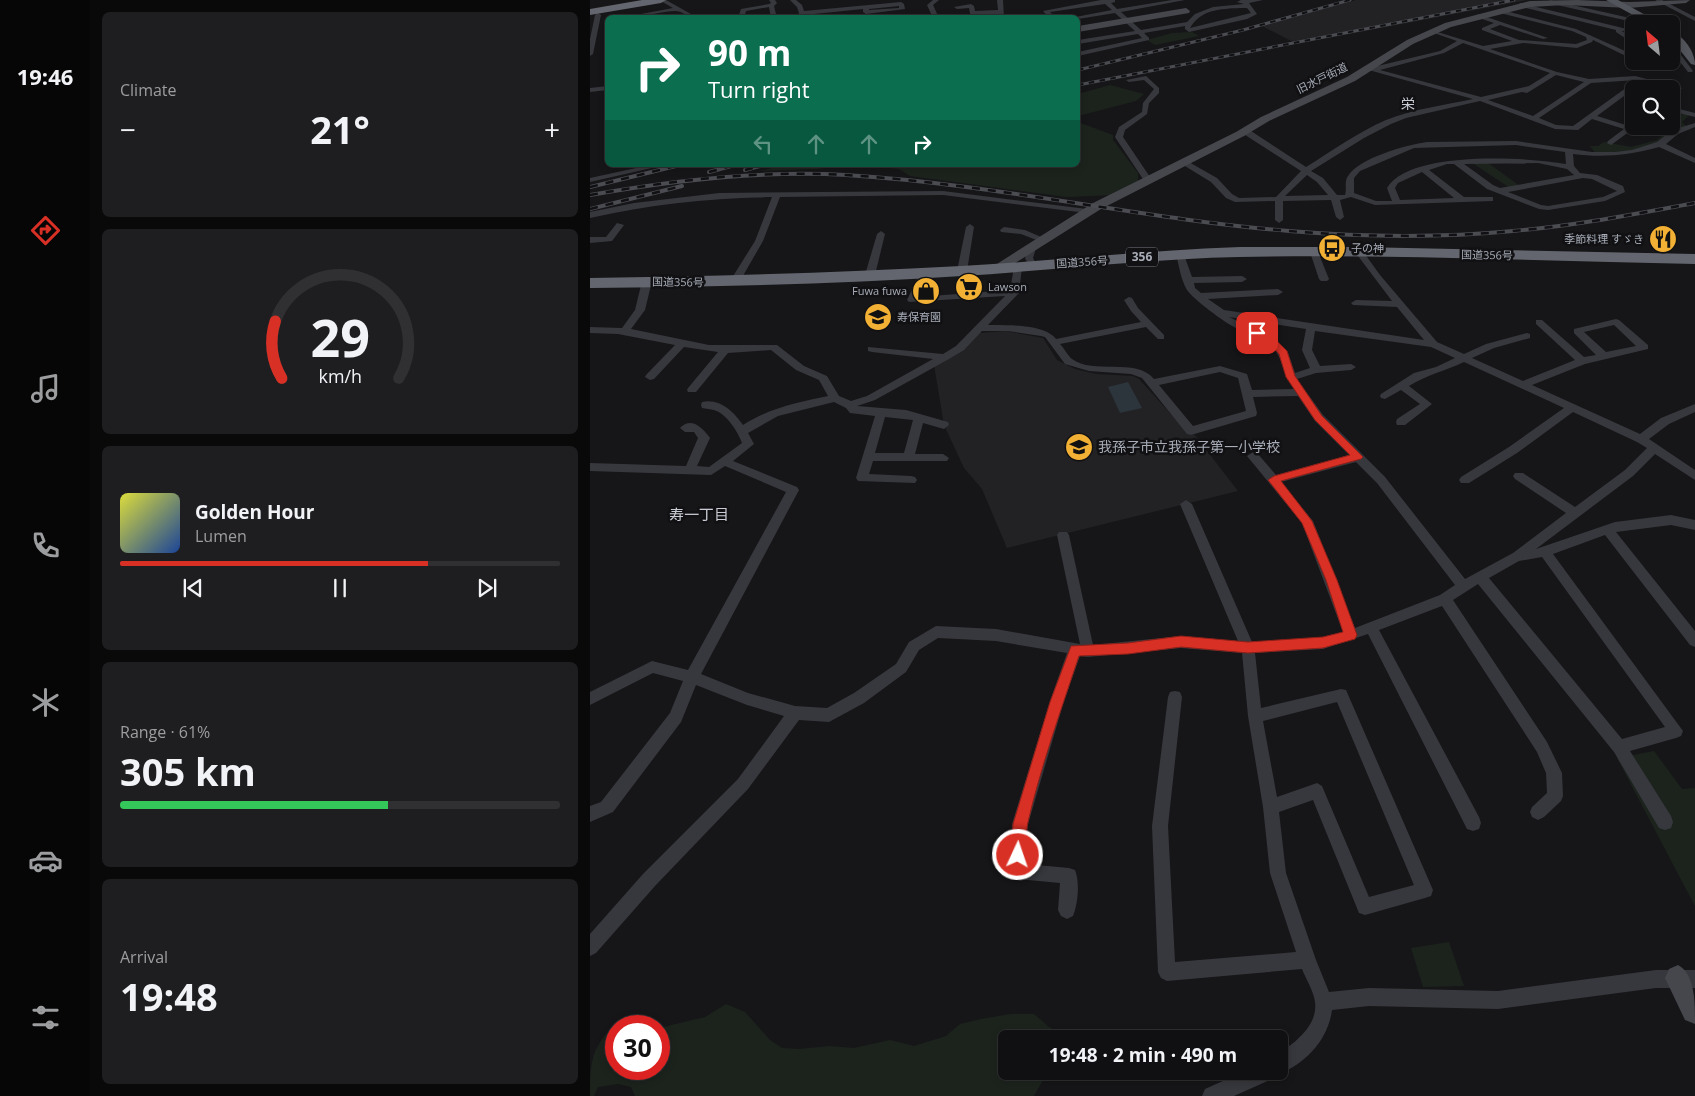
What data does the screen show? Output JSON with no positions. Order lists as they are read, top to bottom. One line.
{"streets":{"highway":["国道356号","356"],"street":["旧水戸街道"]},"crossings":[["旧水戸街道","国道356号"]],"districts":["栄","寿一丁目"],"places":{"restaurant":["季節料理 すゞき"],"bus stop":["子の神"],"supermarket":["Lawson"],"shop":["Fuwa fuwa"],"school or university":["寿保育園","我孫子市立我孫子第一小学校"]},"north":"top left","page":{"tabs":"19:46","tile":["Climate",["Range · 61%","305 km"],["Arrival","19:48"]],"turn":["90 m","Turn right"],"heat":["−","21°","+"],"song":["Golden Hour","Lumen"],"limit":"30","trip":"19:48 · 2 min · 490 m","gauge":["29","km/h"]}}
